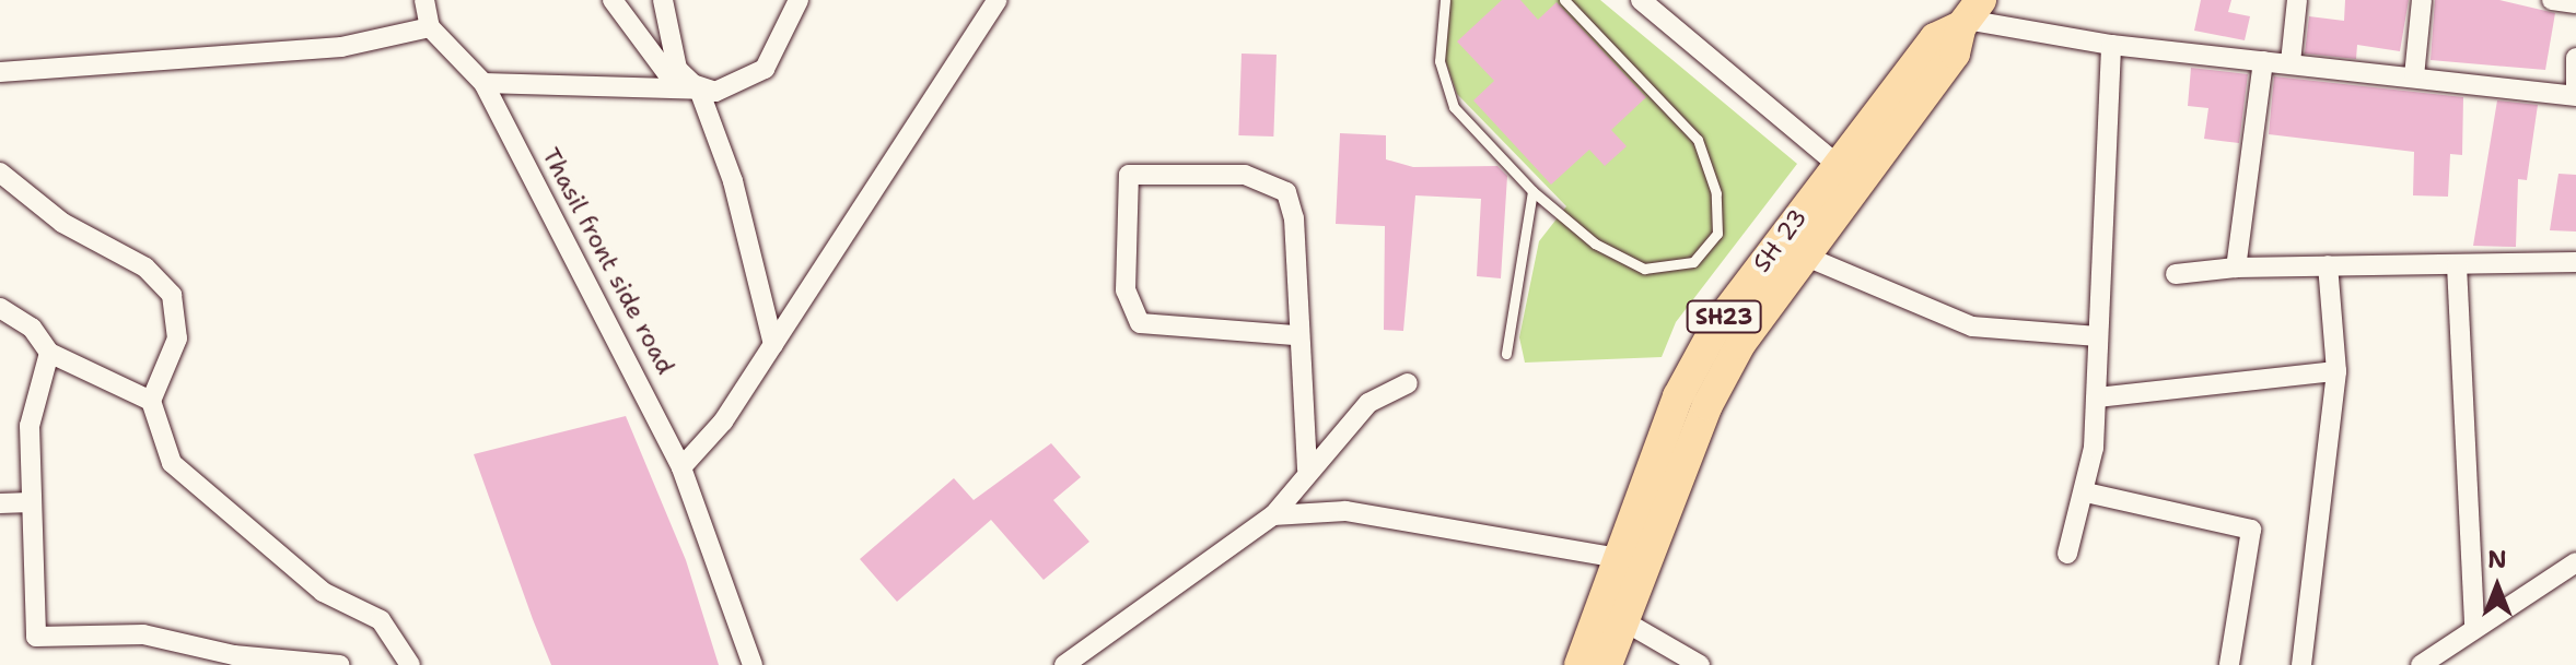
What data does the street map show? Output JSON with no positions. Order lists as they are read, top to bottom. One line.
{"streets":{"main road":["SH 23","SH23"],"street":["Thasil front side road"]},"north":"top"}
